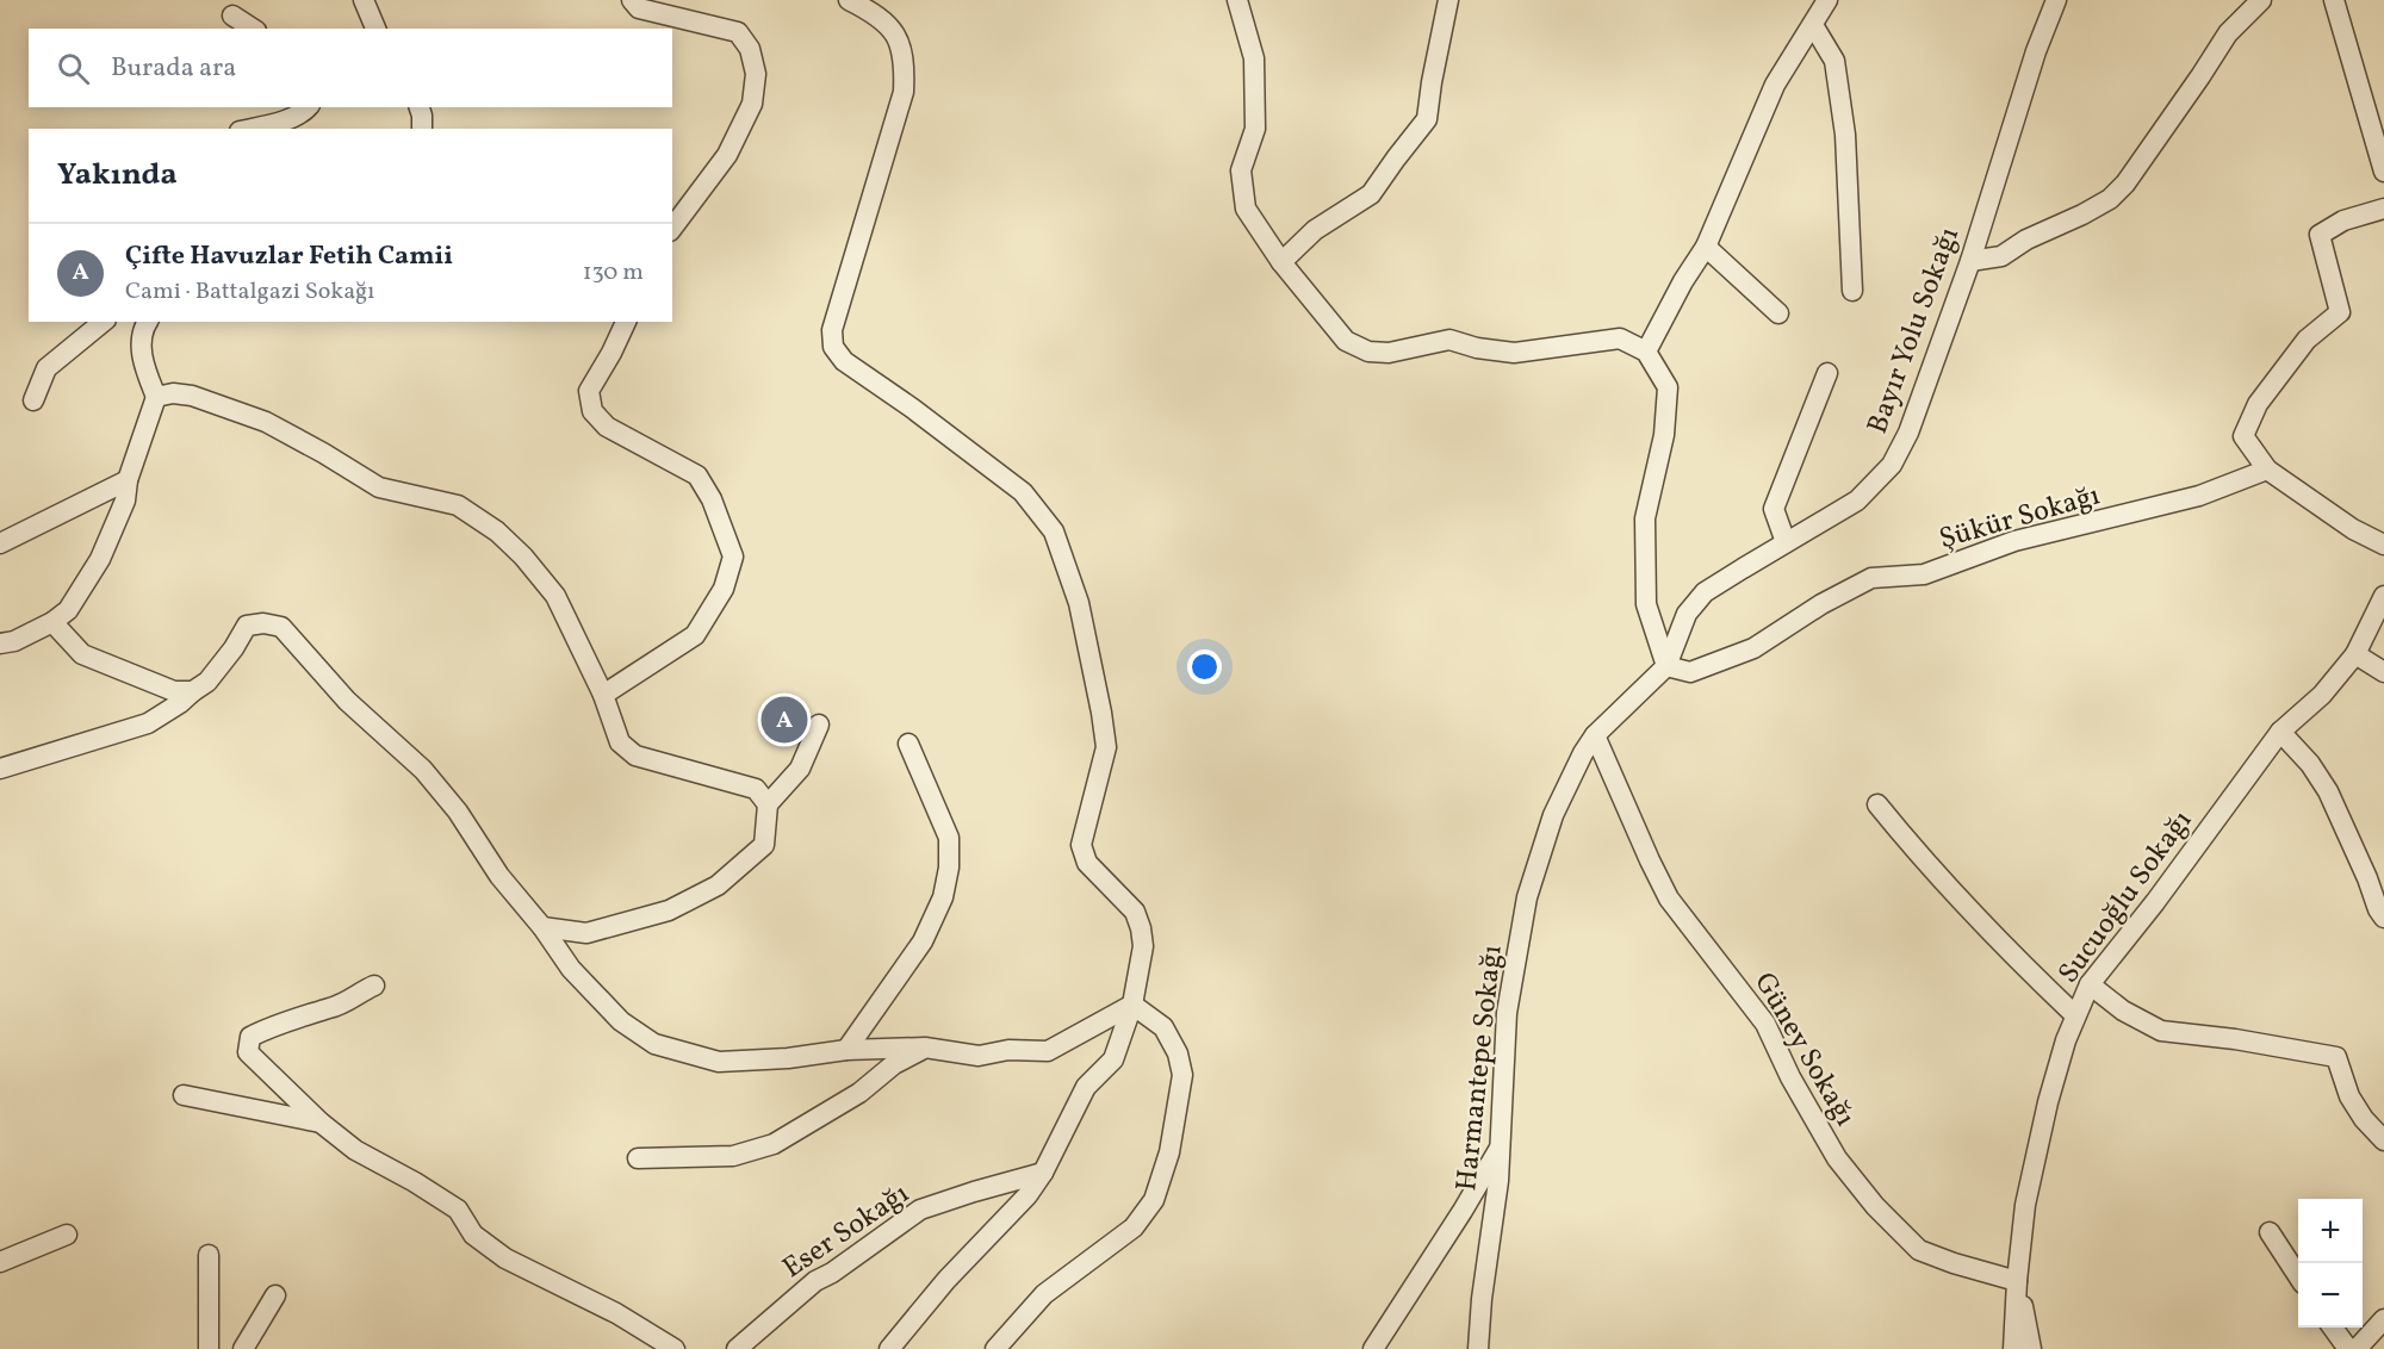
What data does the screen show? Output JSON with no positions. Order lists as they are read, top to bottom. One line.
{"streets":{"street":["Bayır Yolu Sokağı","Şükür Sokağı","Sucuoğlu Sokağı","Güney Sokağı","Harmantepe Sokağı","Eser Sokağı"]},"crossings":[["Bayır Yolu Sokağı","Şükür Sokağı"],["Bayır Yolu Sokağı","Harmantepe Sokağı"],["Şükür Sokağı","Harmantepe Sokağı"],["Sucuoğlu Sokağı","Güney Sokağı"],["Güney Sokağı","Harmantepe Sokağı"]],"page":{"search":"Burada ara","heading":"Yakında","list":[{"mark":"A","name":"Çifte Havuzlar Fetih Camii","note":"Cami · Battalgazi Sokağı","value":"130 m"}],"pins":"A","map_buttons":["+","−"]}}
